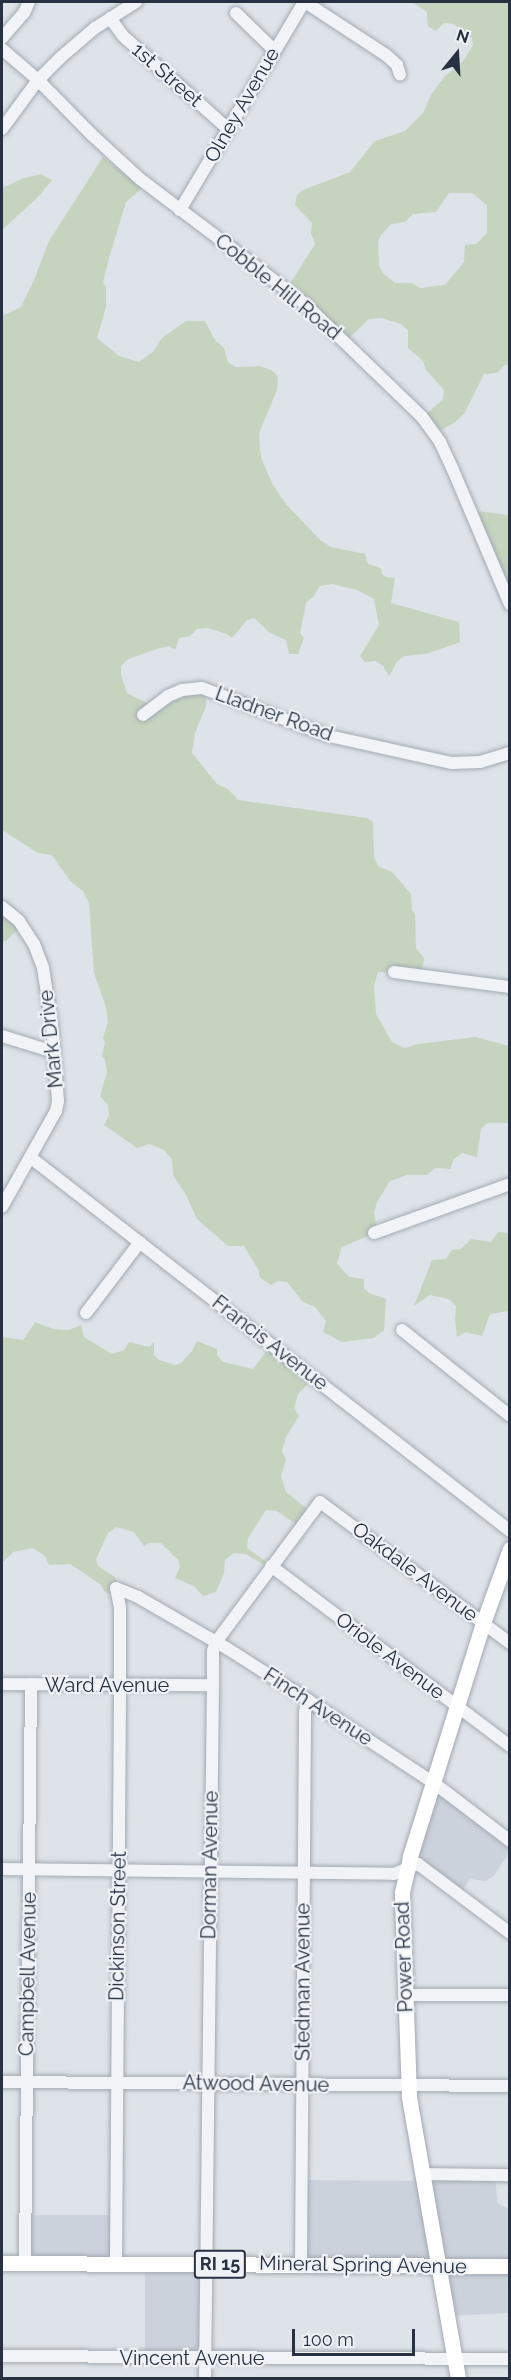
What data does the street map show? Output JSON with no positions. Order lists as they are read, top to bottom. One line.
{"streets":{"main road":["Power Road","RI 15","Mineral Spring Avenue"],"street":["1st Street","Olney Avenue","Cobble Hill Road","Lladner Road","Mark Drive","Francis Avenue","Oakdale Avenue","Oriole Avenue","Ward Avenue","Finch Avenue","Dorman Avenue","Dickinson Street","Campbell Avenue","Stedman Avenue","Atwood Avenue","Vincent Avenue"]},"crossings":[["1st Street","Olney Avenue"],["Olney Avenue","Cobble Hill Road"],["Mark Drive","Francis Avenue"],["Oakdale Avenue","Oriole Avenue"],["Oakdale Avenue","Power Road"],["Oriole Avenue","Power Road"],["Ward Avenue","Dorman Avenue"],["Ward Avenue","Dickinson Street"],["Ward Avenue","Campbell Avenue"],["Finch Avenue","Dorman Avenue"],["Finch Avenue","Dickinson Street"],["Finch Avenue","Power Road"],["Finch Avenue","Stedman Avenue"],["Dorman Avenue","Atwood Avenue"],["Dorman Avenue","Mineral Spring Avenue"],["Dorman Avenue","Vincent Avenue"],["Dickinson Street","Atwood Avenue"],["Dickinson Street","Mineral Spring Avenue"],["Power Road","Atwood Avenue"],["Power Road","Mineral Spring Avenue"],["Power Road","Vincent Avenue"],["Campbell Avenue","Atwood Avenue"],["Campbell Avenue","Mineral Spring Avenue"],["Stedman Avenue","Atwood Avenue"],["Stedman Avenue","Mineral Spring Avenue"]],"scale_bar":"100 m","north":"top"}
